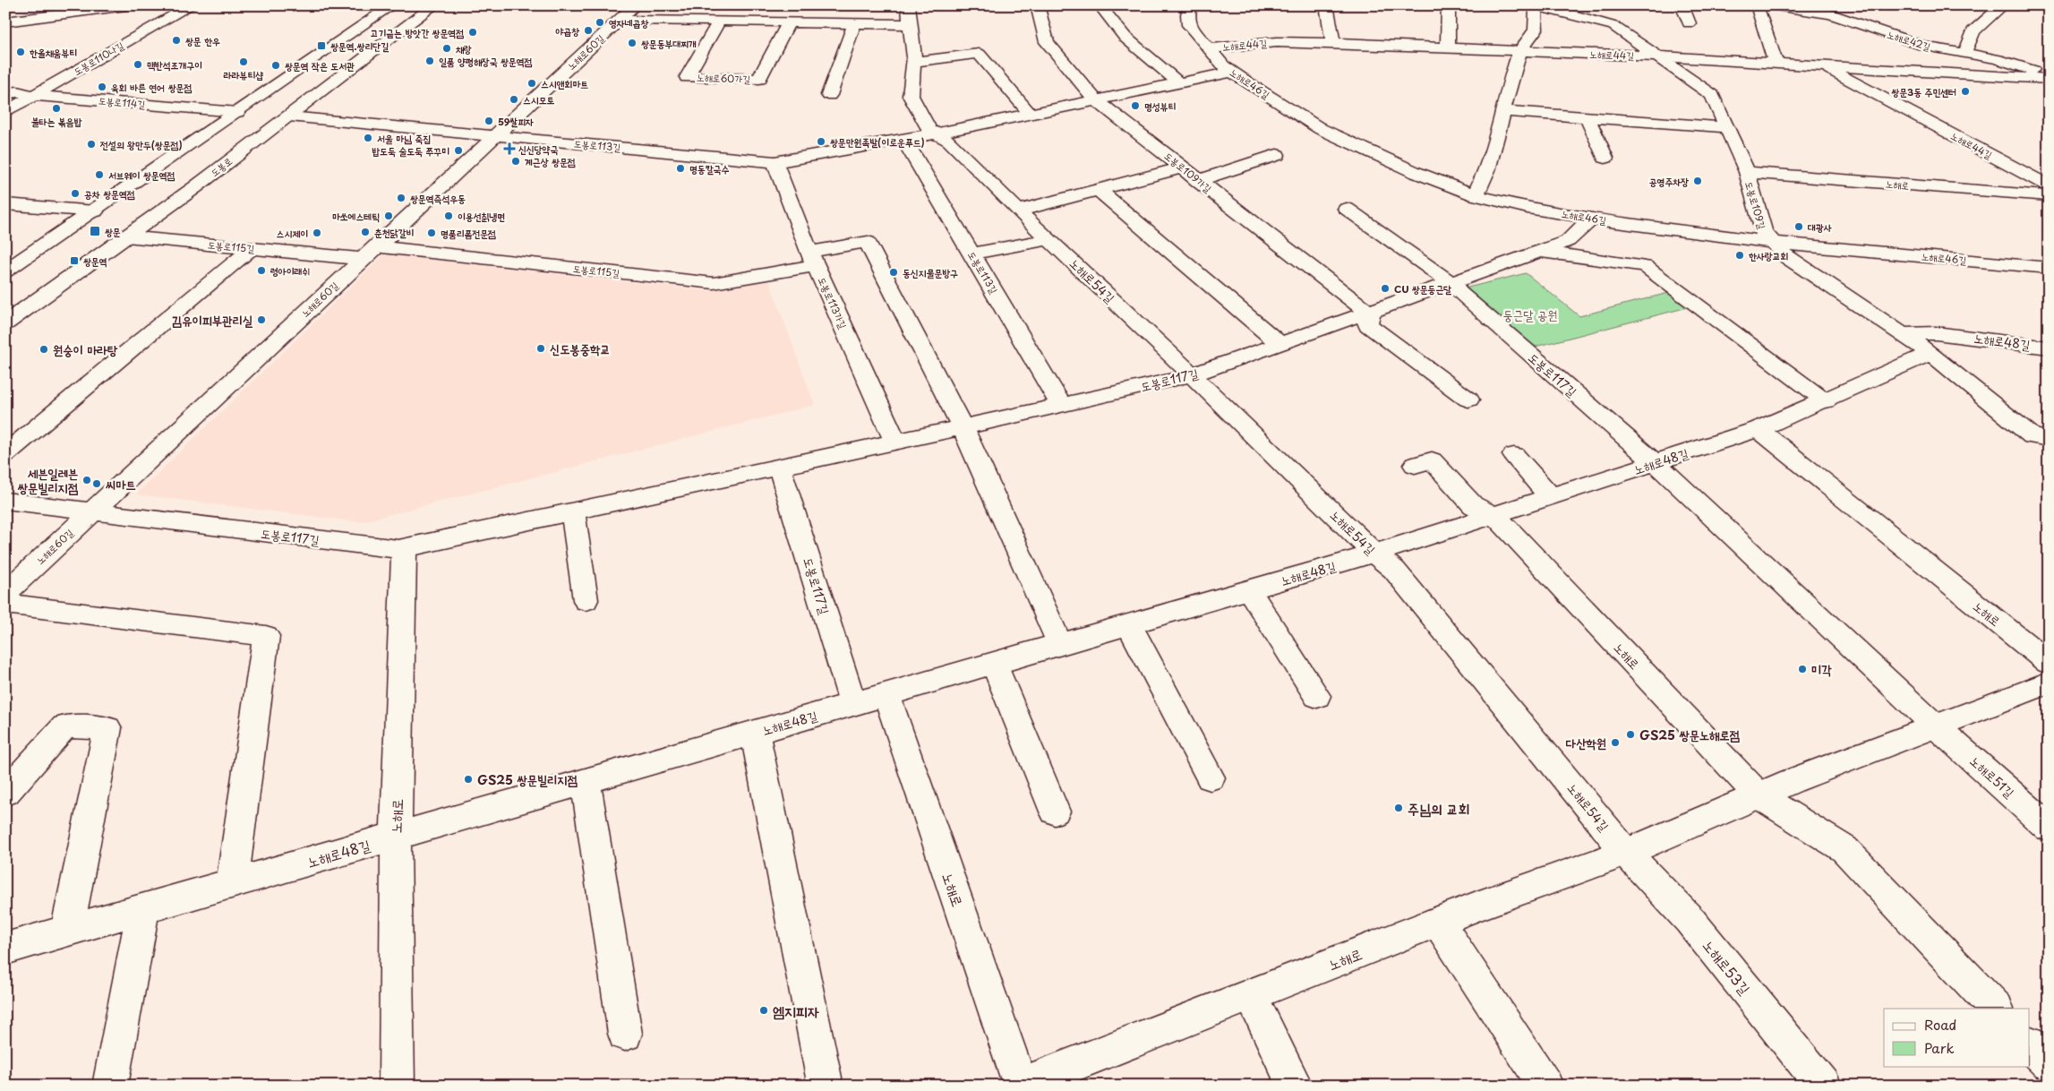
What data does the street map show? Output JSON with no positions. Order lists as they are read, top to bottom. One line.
{"streets":{"street":["노해로42길","노해로44길","노해로60길","도봉로110나길","노해로60가길","노해로46길","도봉로114길","도봉로113길","도봉로","도봉로109가길","노해로","도봉로109길","도봉로115길","노해로54길","도봉로113가길","노해로48길","도봉로117길","노해로51길","노해로53길"]},"crossings":[["노해로44길","노해로46길"],["노해로44길","도봉로109길"],["노해로60길","도봉로113길"],["노해로60길","도봉로115길"],["노해로60길","도봉로117길"],["도봉로110나길","도봉로114길"],["노해로46길","도봉로113길"],["노해로46길","도봉로109길"],["노해로46길","도봉로117길"],["도봉로113길","도봉로"],["도봉로113길","도봉로109가길"],["도봉로113길","노해로54길"],["도봉로113길","도봉로113가길"],["도봉로113길","도봉로117길"],["도봉로","도봉로115길"],["도봉로109가길","도봉로117길"],["노해로","도봉로109길"],["노해로","노해로54길"],["노해로","노해로48길"],["노해로","도봉로117길"],["노해로","노해로51길"],["노해로","노해로53길"],["도봉로109길","노해로48길"],["도봉로115길","도봉로113가길"],["노해로54길","노해로48길"],["노해로54길","도봉로117길"],["노해로54길","노해로53길"],["도봉로113가길","도봉로117길"],["노해로48길","도봉로117길"]],"parks":["둥근달 공원"],"places":{"other":["영자네곱창","야곱창","고기굽는 방앗간 쌍문역점","쌍문 한우","쌍문동부대찌개","채랑","한올채움뷰티","일품 양평해장국 쌍문역점","라라뷰티샵","맥반석조개구이","쌍문역 작은 도서관","스시앤회마트","육회 바른 연어 쌍문점","쌍문3동 주민센터","스시모토","명성뷰티","불타는 볶음밥","59쌀피자","서울 마님 죽집","쌍문만원족발(이로운푸드)","전설의 왕만두(쌍문점)","밥도둑 술도둑 쭈꾸미","계근상 쌍문점","명동칼국수","서브웨이 쌍문역점","공영주차장","공차 쌍문역점","쌍문역즉석우동","마쏘에스테틱","이용선칡냉면","대광사","춘천닭갈비","스시제이","명품리폼전문점","한사랑교회","령아이래쉬","동신지물문방구","CU 쌍문둥근달","김유이피부관리실","신도봉중학교","원숭이 마라탕","세븐일레븐 쌍문빌리지점","씨마트","미각","GS25 쌍문노해로점","다산학원","GS25 쌍문빌리지점","주님의 교회","엠지피자"],"transit":["쌍문역.쌍리단길","쌍문","쌍문역"],"health":["신신당약국"]},"legend":["Road","Park"]}
